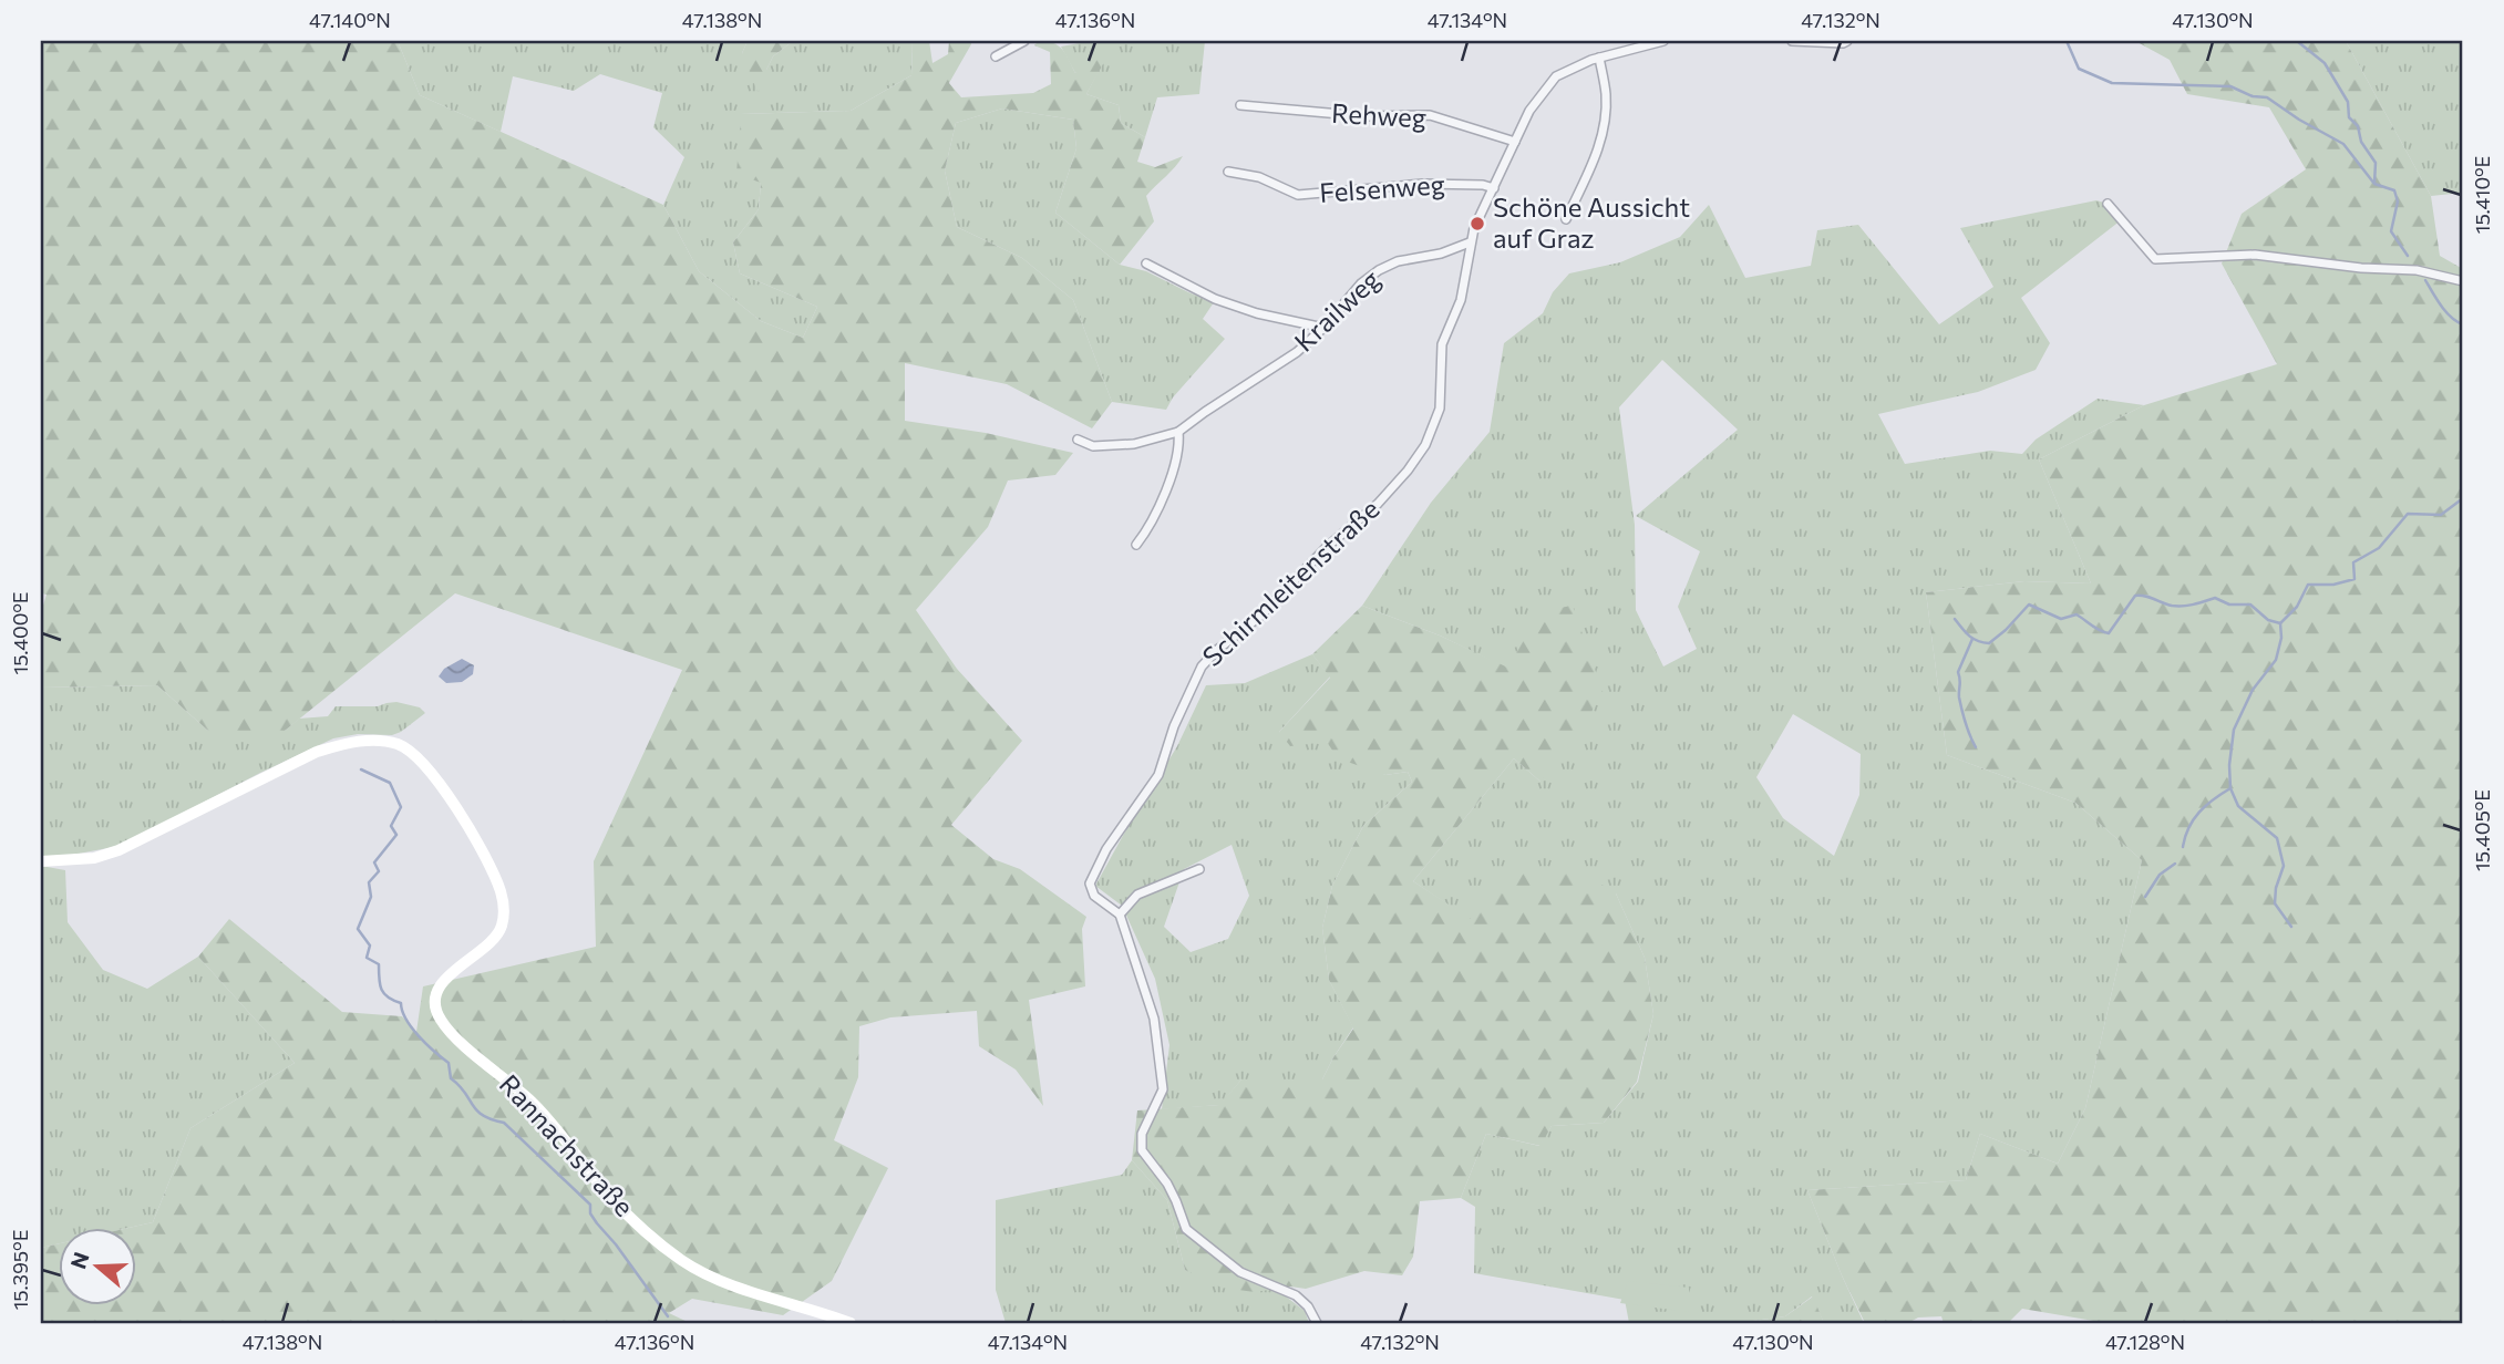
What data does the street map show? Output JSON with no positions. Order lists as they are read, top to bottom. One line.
{"streets":{"street":["Rehweg","Felsenweg","Krailweg","Schirmleitenstraße","Rannachstraße"]},"crossings":[["Rehweg","Schirmleitenstraße"],["Felsenweg","Schirmleitenstraße"],["Krailweg","Schirmleitenstraße"]],"places":["Schöne Aussicht auf Graz"],"north":"left","coordinates":["47.140°N","47.138°N","47.136°N","47.134°N","47.132°N","47.130°N","15.410°E","15.400°E","15.405°E","15.395°E","47.128°N"]}
